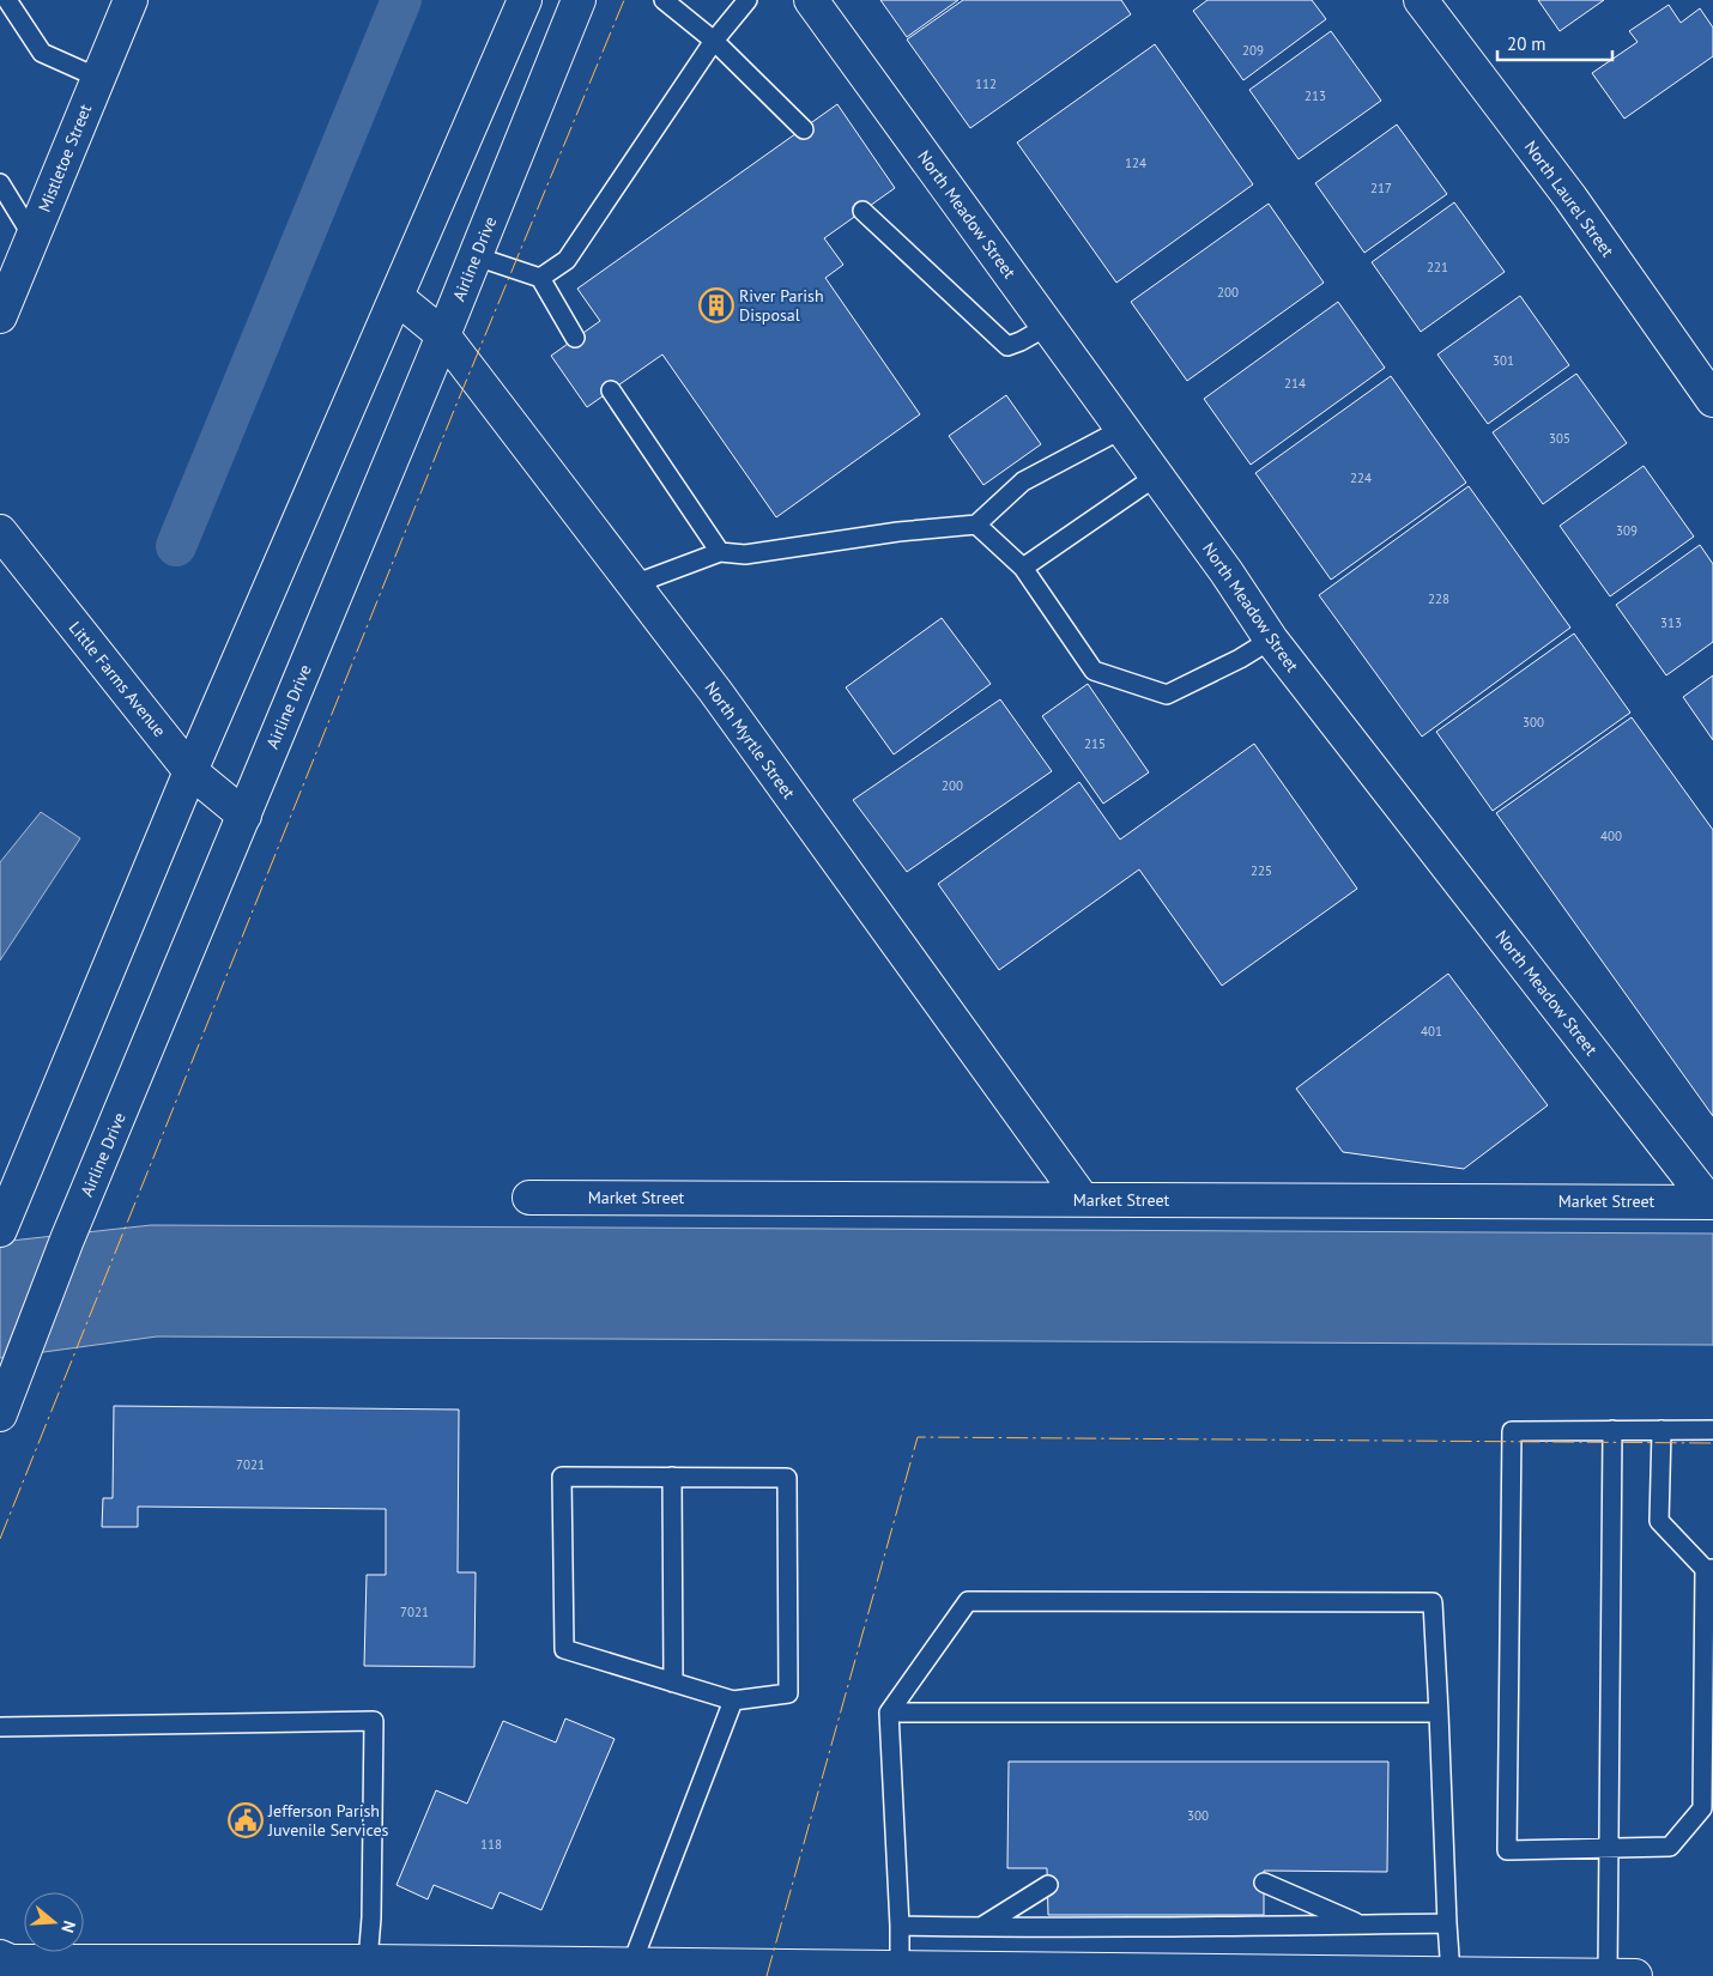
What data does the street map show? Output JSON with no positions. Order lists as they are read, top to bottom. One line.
{"streets":{"main road":["Mistletoe Street","North Laurel Street","North Meadow Street","Airline Drive","Little Farms Avenue","North Myrtle Street","Market Street"]},"crossings":[["North Meadow Street","Market Street"],["Airline Drive","Little Farms Avenue"],["Airline Drive","North Myrtle Street"],["North Myrtle Street","Market Street"]],"places":{"building":["River Parish Disposal"],"public building":["Jefferson Parish Juvenile Services"]},"house_numbers":["209","112","213","124","217","221","200","301","214","305","224","309","228","313","300","215","200","400","225","401","7021","7021","300","118"],"scale_bar":"20 m","north":"right"}
